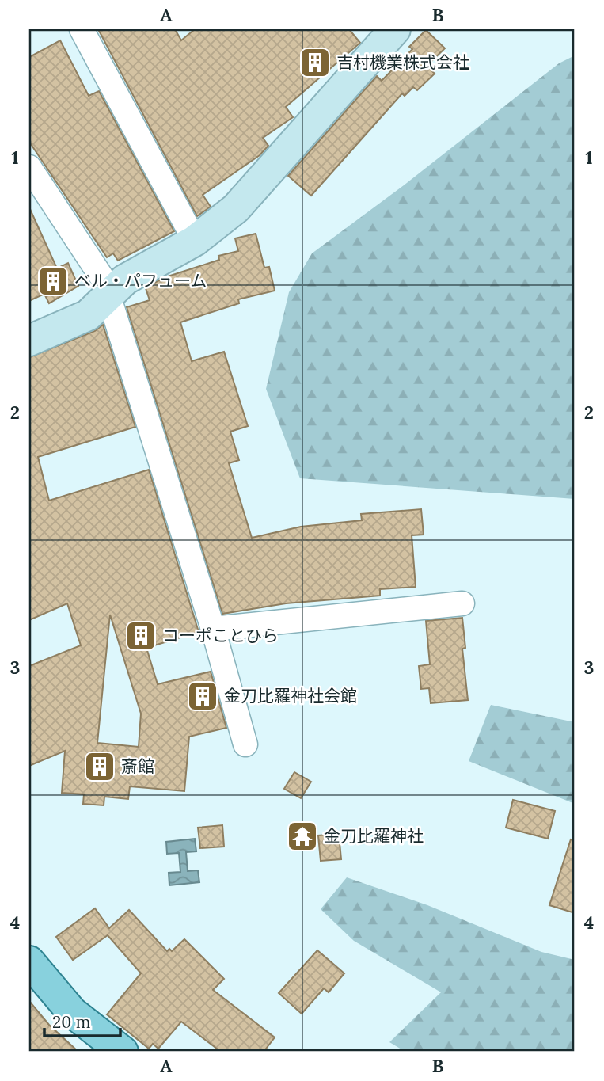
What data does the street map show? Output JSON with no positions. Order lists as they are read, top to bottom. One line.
{"places":{"building":["吉村機業株式会社","ベル・パフューム","コーポことひら","金刀比羅神社会館","斎館"],"temple":["金刀比羅神社"]},"scale_bar":"20 m","grid":{"columns":["A","B"],"rows":["1","2","3","4"]}}
